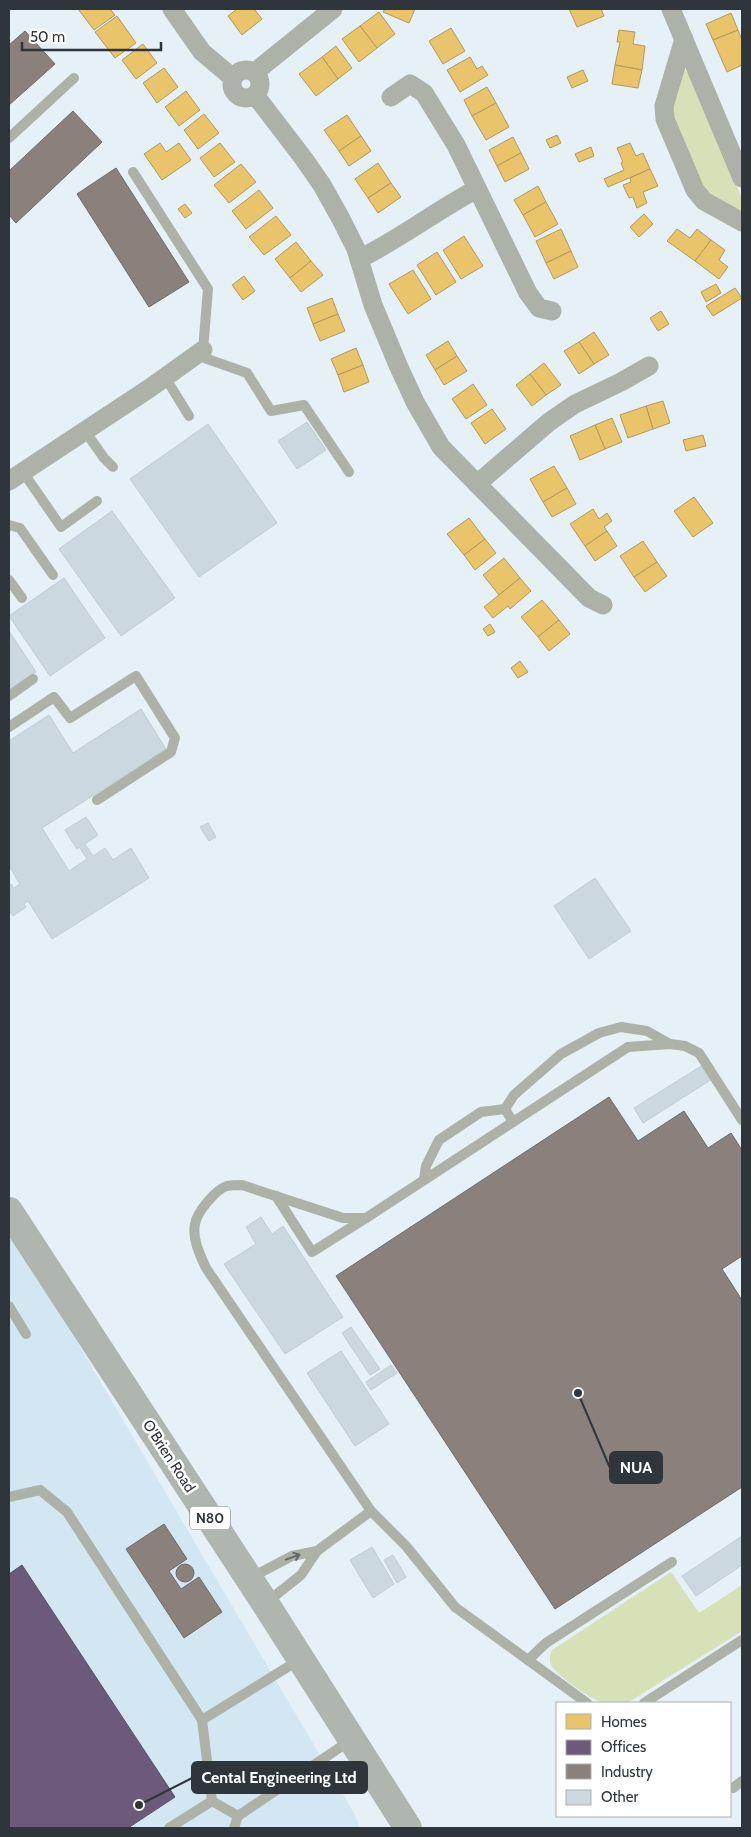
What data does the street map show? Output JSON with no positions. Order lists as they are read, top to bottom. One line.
{"streets":{"main road":["O'Brien Road","N80"]},"places":["NUA","Cental Engineering Ltd"],"legend":["Homes","Offices","Industry","Other"],"scale_bar":"50 m"}
